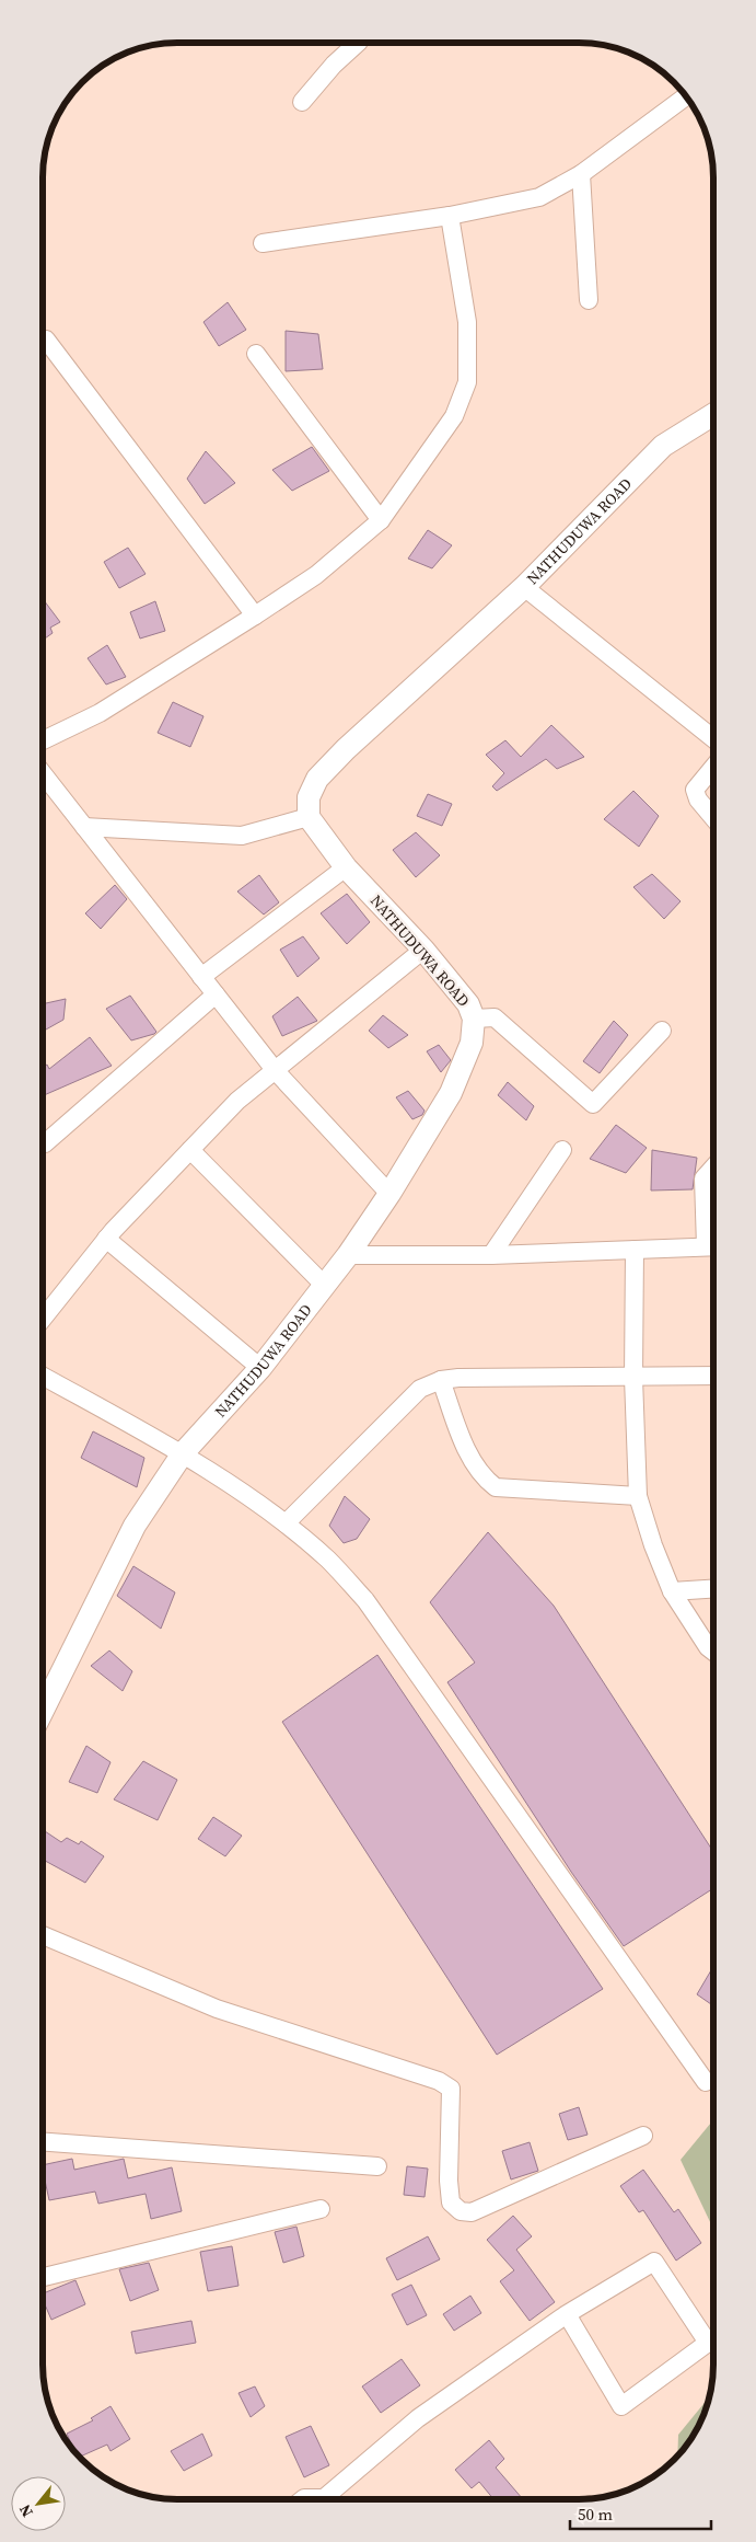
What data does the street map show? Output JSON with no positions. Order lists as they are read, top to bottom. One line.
{"streets":{"street":["NATHUDUWA ROAD"]},"scale_bar":"50 m","north":"bottom left"}
